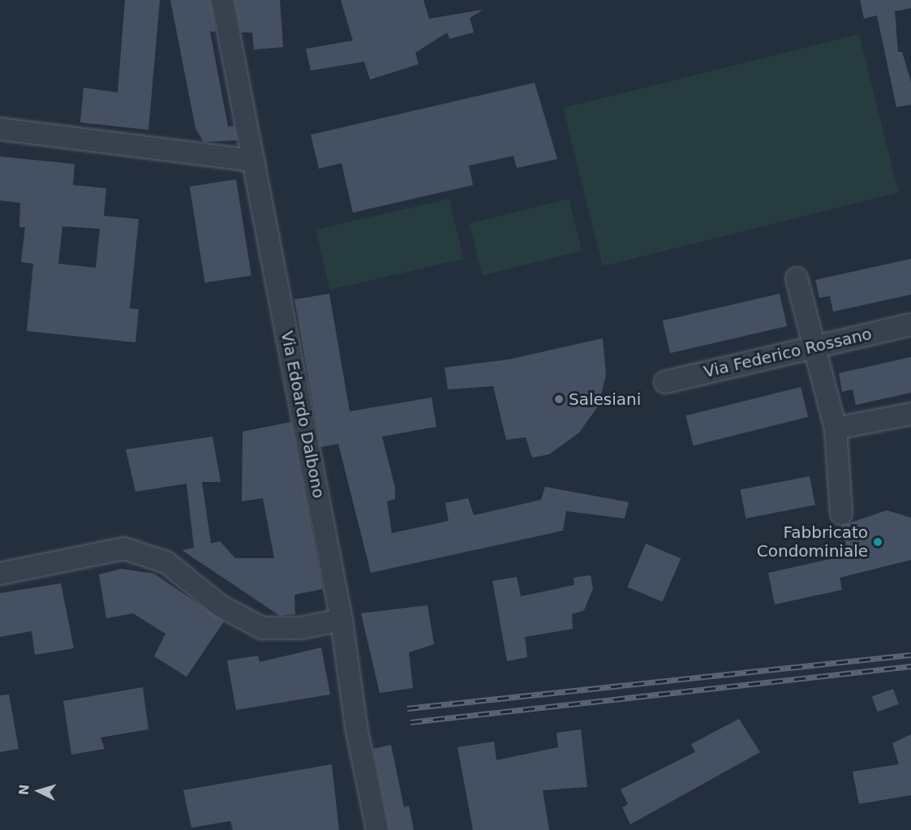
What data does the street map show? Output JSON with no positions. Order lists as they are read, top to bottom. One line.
{"streets":{"street":["Via Federico Rossano","Via Edoardo Dalbono"]},"places":["Salesiani","Fabbricato Condominiale"],"north":"left"}
